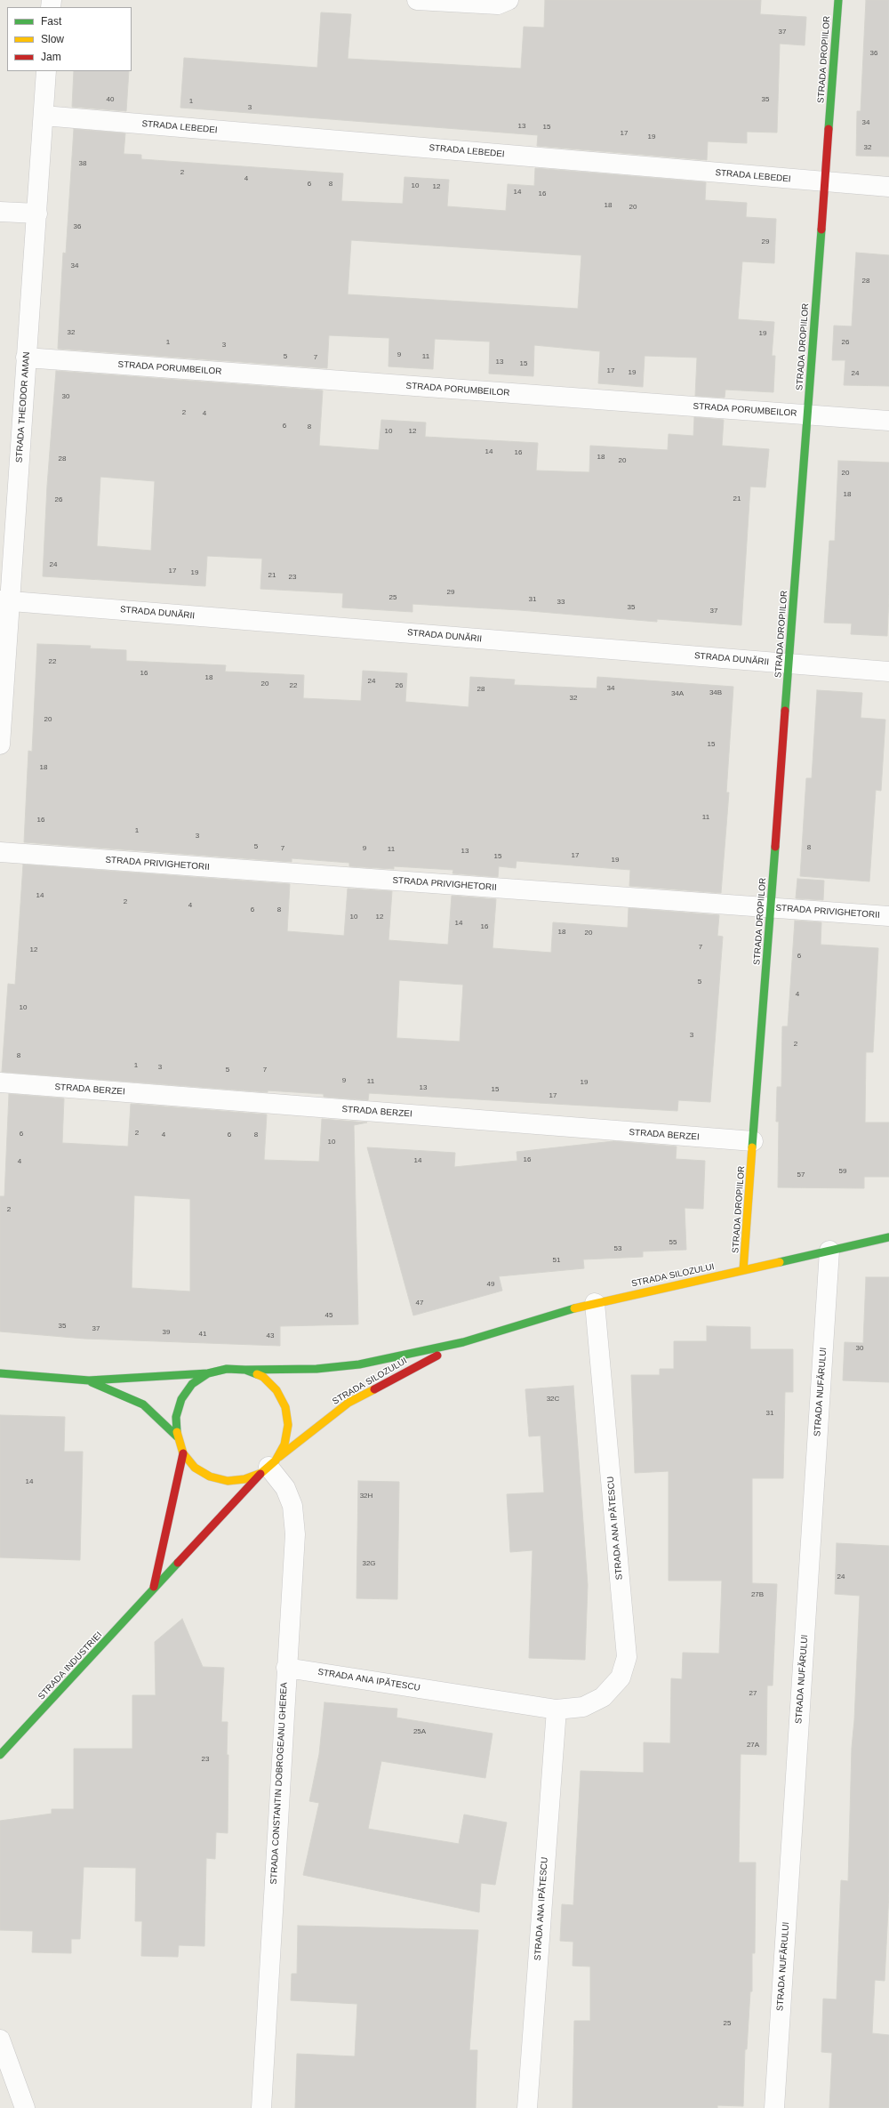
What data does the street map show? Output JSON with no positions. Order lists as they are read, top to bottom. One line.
{"streets":{"street":["STRADA DROPIILOR","STRADA LEBEDEI","STRADA PORUMBEILOR","STRADA THEODOR AMAN","STRADA DUNĂRII","STRADA PRIVIGHETORII","STRADA BERZEI","STRADA SILOZULUI","STRADA NUFĂRULUI","STRADA ANA IPĂTESCU","STRADA INDUSTRIEI","STRADA CONSTANTIN DOBROGEANU GHEREA"]},"crossings":[["STRADA DROPIILOR","STRADA LEBEDEI"],["STRADA DROPIILOR","STRADA PORUMBEILOR"],["STRADA DROPIILOR","STRADA DUNĂRII"],["STRADA DROPIILOR","STRADA PRIVIGHETORII"],["STRADA DROPIILOR","STRADA BERZEI"],["STRADA DROPIILOR","STRADA SILOZULUI"],["STRADA LEBEDEI","STRADA THEODOR AMAN"],["STRADA PORUMBEILOR","STRADA THEODOR AMAN"],["STRADA THEODOR AMAN","STRADA DUNĂRII"],["STRADA SILOZULUI","STRADA NUFĂRULUI"],["STRADA SILOZULUI","STRADA ANA IPĂTESCU"],["STRADA SILOZULUI","STRADA INDUSTRIEI"],["STRADA SILOZULUI","STRADA CONSTANTIN DOBROGEANU GHEREA"],["STRADA ANA IPĂTESCU","STRADA CONSTANTIN DOBROGEANU GHEREA"],["STRADA INDUSTRIEI","STRADA CONSTANTIN DOBROGEANU GHEREA"]],"house_numbers":["37","36","40","35","1","3","34","13","15","17","19","32","38","2","4","6","8","10","12","14","16","18","20","36","29","34","28","32","19","1","26","3","9","5","11","7","13","15","17","19","24","30","2","4","6","8","10","12","14","16","18","28","20","20","18","21","26","24","17","19","21","23","29","25","31","33","35","37","22","16","18","24","20","22","26","34","28","34B","34A","32","20","15","18","11","16","1","3","5","8","7","9","11","13","17","15","19","14","2","4","6","8","10","12","14","16","18","20","7","12","6","5","4","10","3","2","8","1","3","5","7","9","11","19","13","15","17","2","6","4","6","8","10","16","14","4","59","57","2","55","53","51","49","47","45","35","37","39","41","43","30","32C","31","14","32H","32G","24","27B","27","25A","27A","23","25"],"legend":["Fast","Slow","Jam"]}
